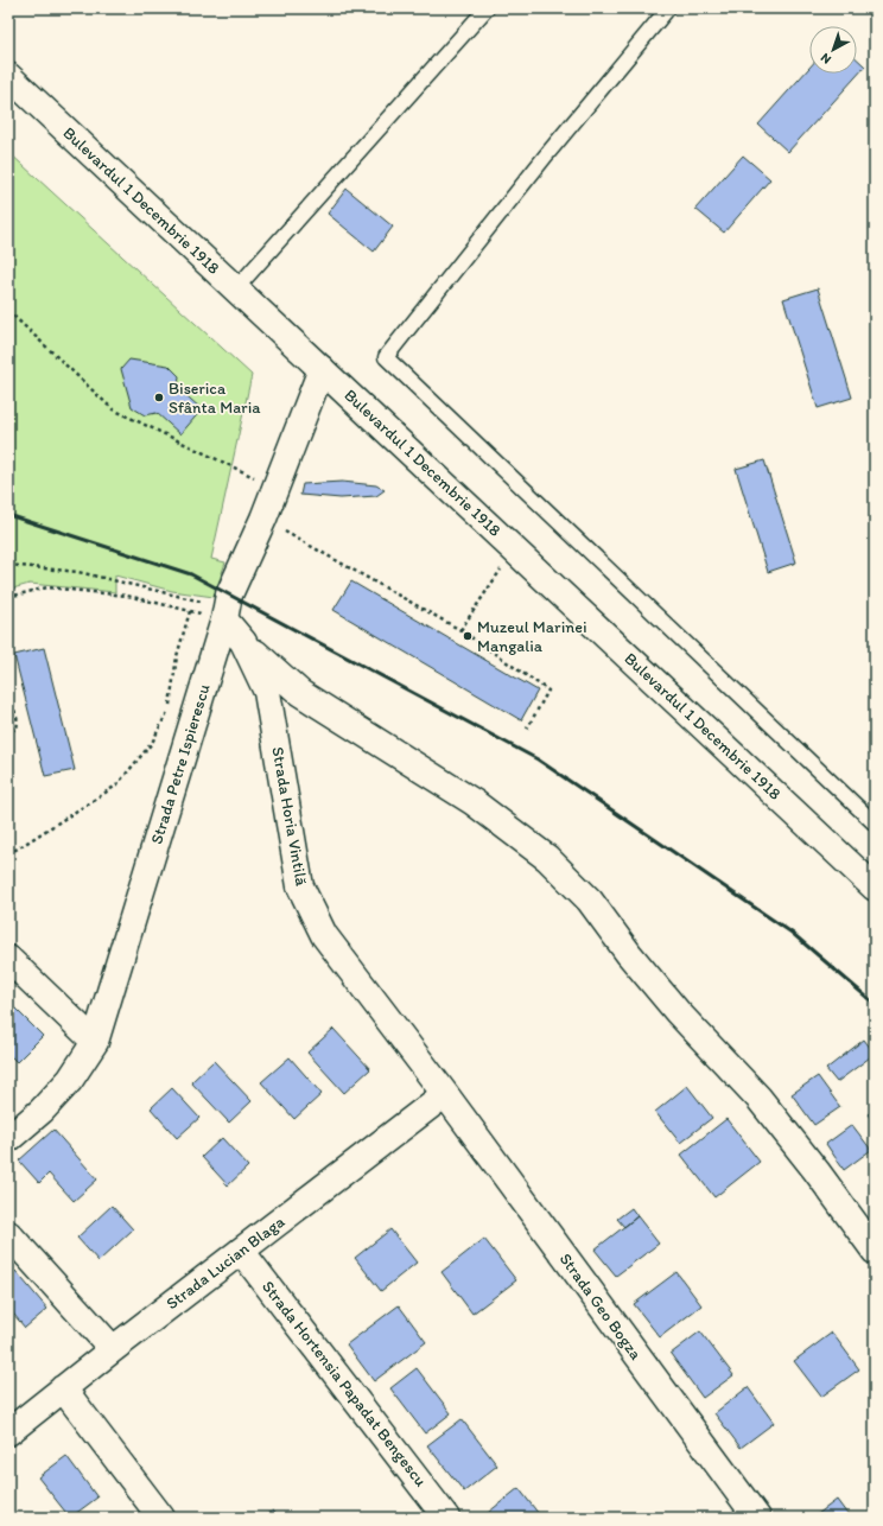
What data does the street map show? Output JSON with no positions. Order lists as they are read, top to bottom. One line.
{"streets":{"main road":["Bulevardul 1 Decembrie 1918","Strada Petre Ispierescu","Strada Horia Vintilă","Strada Lucian Blaga","Strada Geo Bogza","Strada Hortensia Papadat Bengescu"]},"crossings":[["Bulevardul 1 Decembrie 1918","Strada Petre Ispierescu"],["Strada Petre Ispierescu","Strada Horia Vintilă"],["Strada Horia Vintilă","Strada Lucian Blaga"],["Strada Horia Vintilă","Strada Geo Bogza"],["Strada Lucian Blaga","Strada Geo Bogza"],["Strada Lucian Blaga","Strada Hortensia Papadat Bengescu"]],"places":["Biserica Sfânta Maria","Muzeul Marinei Mangalia"],"north":"bottom left"}
